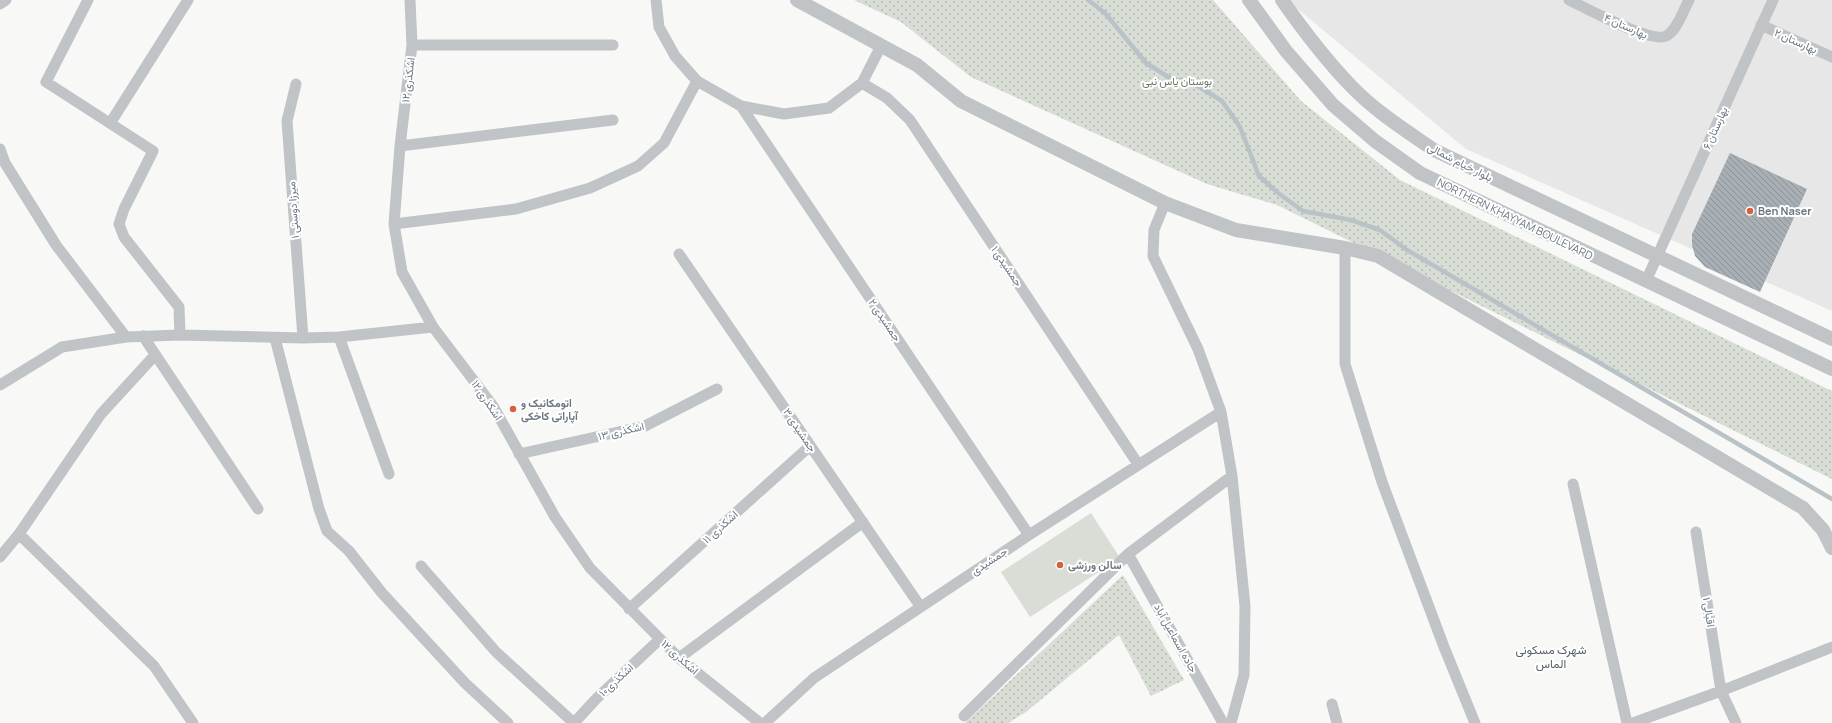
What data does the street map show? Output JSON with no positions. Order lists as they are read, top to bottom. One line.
{"streets":{"street":["بهارستان ۴","بهارستان ۲","اشکذری ۱۲","بهارستان ۶","بلوار خیام شمالی","میرزا دوستی ۱","NORTHERN KHAYYAM BOULEVARD","جمشیدی ۱","جمشیدی ۲","جمشیدی ۳","اشکذری ۱۳","اشکذری ۱۱","جمشیدی","اقبالی ۱","جاده اسماعیل آباد","اشکذری۱۰"]},"crossings":[["بهارستان ۲","بهارستان ۶"],["اشکذری ۱۲","اشکذری ۱۳"],["اشکذری ۱۲","اشکذری ۱۱"],["اشکذری ۱۲","اشکذری۱۰"],["بهارستان ۶","بلوار خیام شمالی"],["بهارستان ۶","NORTHERN KHAYYAM BOULEVARD"],["جمشیدی ۱","جمشیدی"],["جمشیدی ۲","جمشیدی"],["جمشیدی ۳","اشکذری ۱۱"],["جمشیدی ۳","جمشیدی"]],"districts":["شهرک مسکونی الماس"],"parks":["بوستان یاس نبی"],"places":["Ben Naser","اتومکانیک و آپاراتی کاخکی","سالن ورزشی"]}
